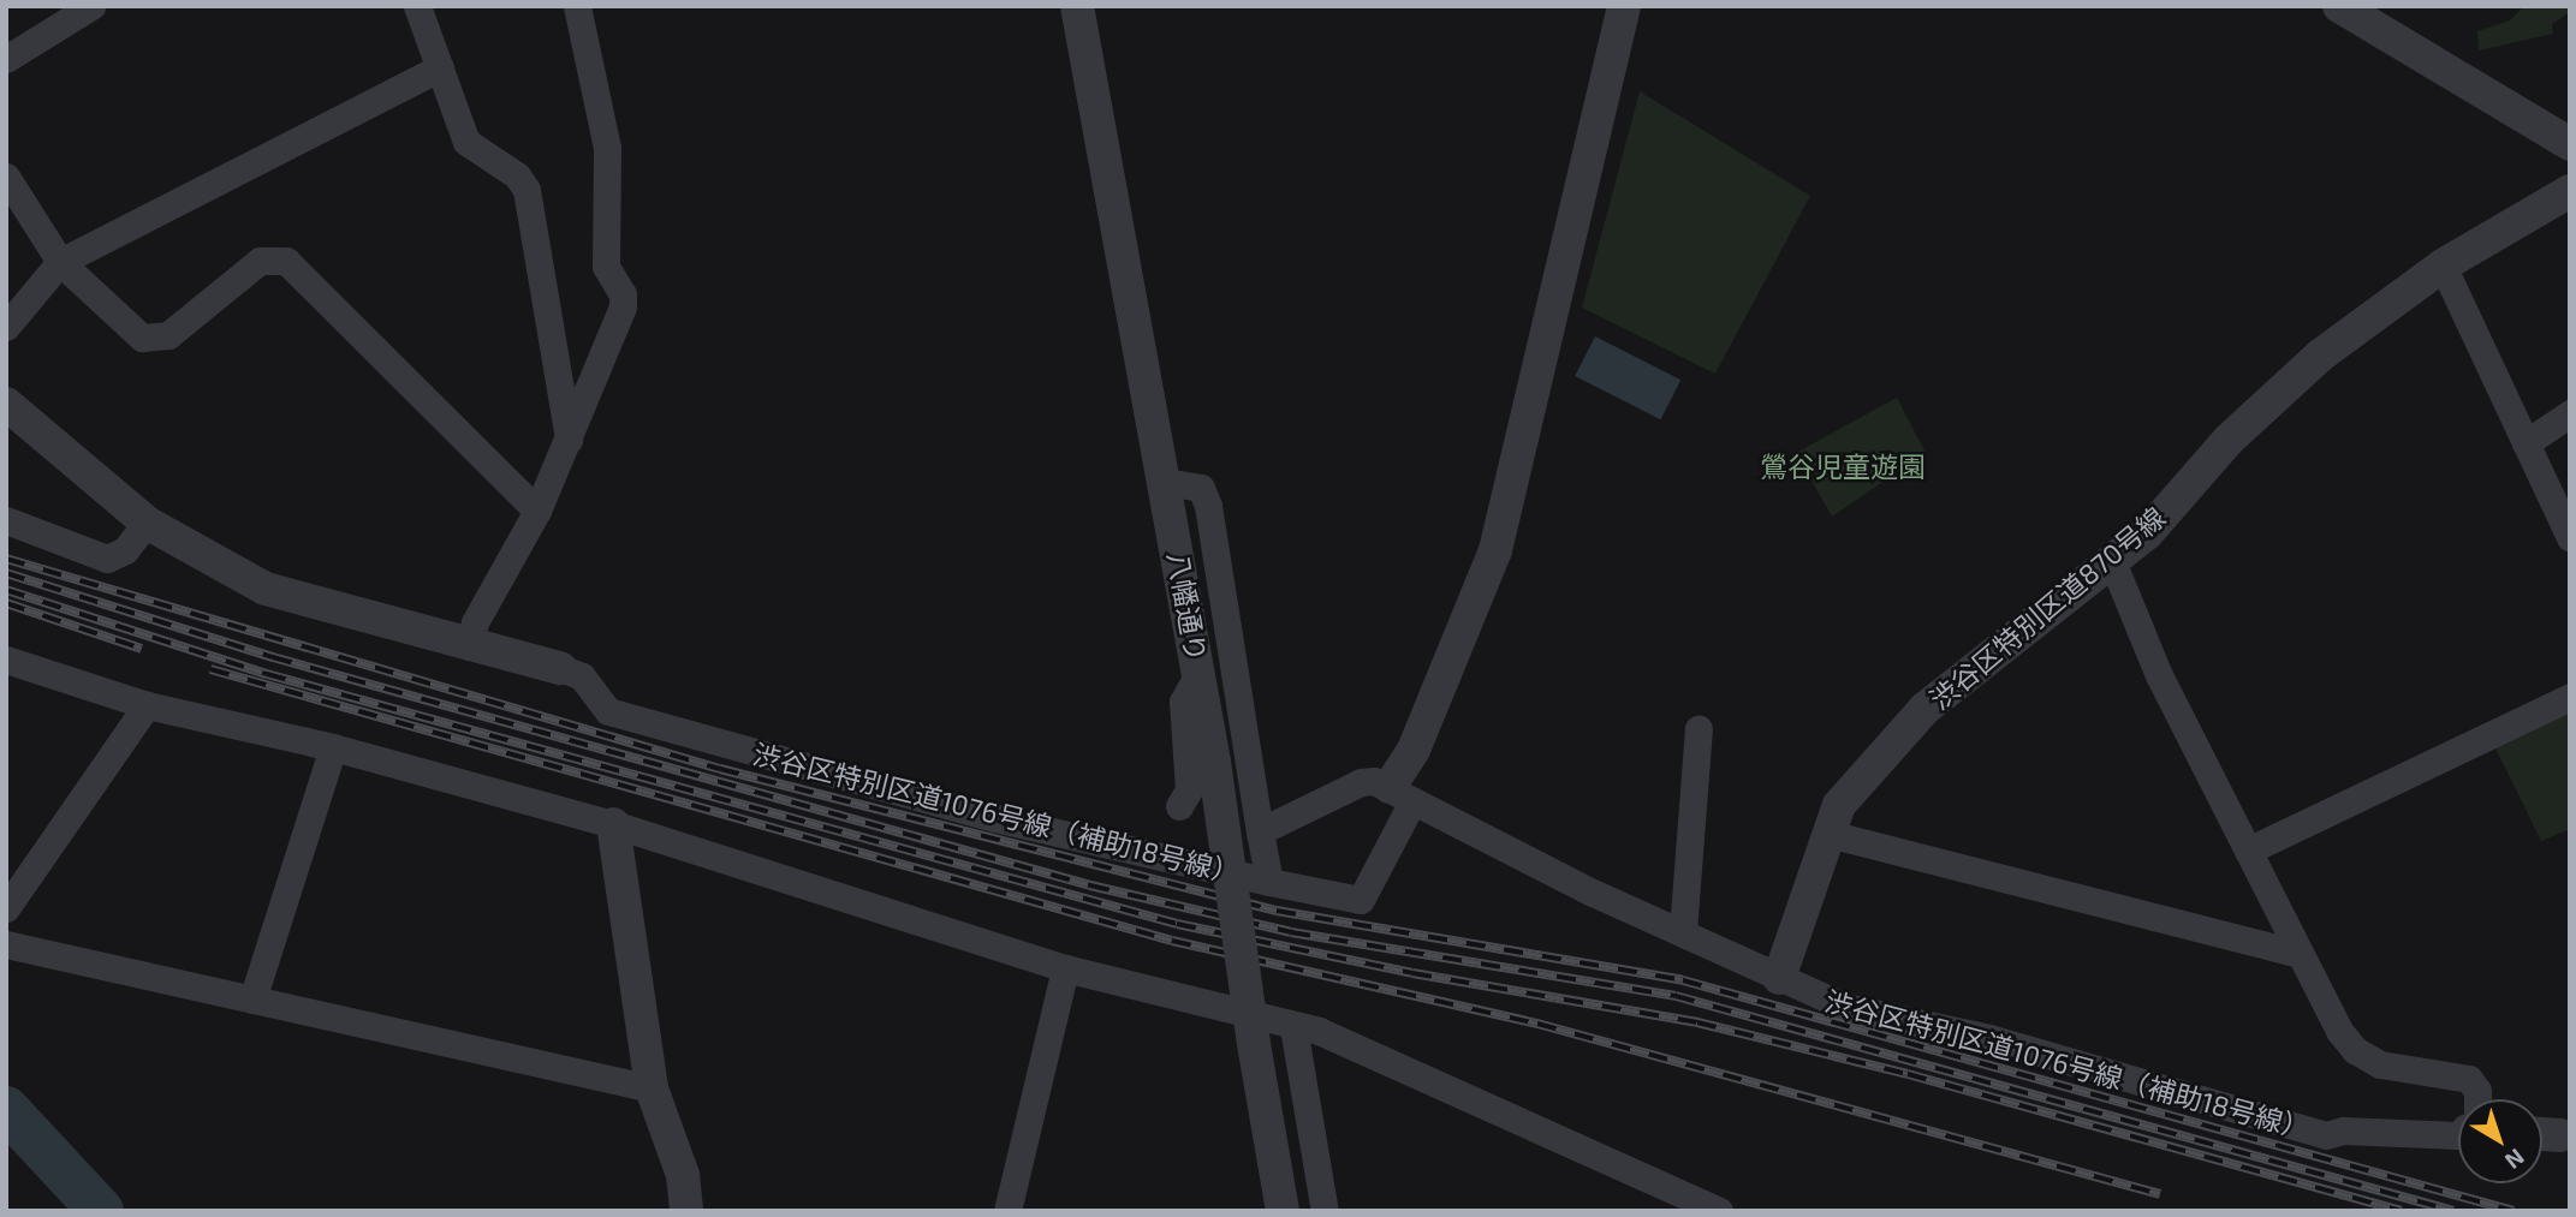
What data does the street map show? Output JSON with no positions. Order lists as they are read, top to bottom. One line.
{"streets":{"street":["八幡通り","渋谷区特別区道870号線","渋谷区特別区道1076号線（補助18号線）"]},"crossings":[["渋谷区特別区道870号線","渋谷区特別区道1076号線（補助18号線）"]],"parks":["鶯谷児童遊園"],"north":"bottom right"}
